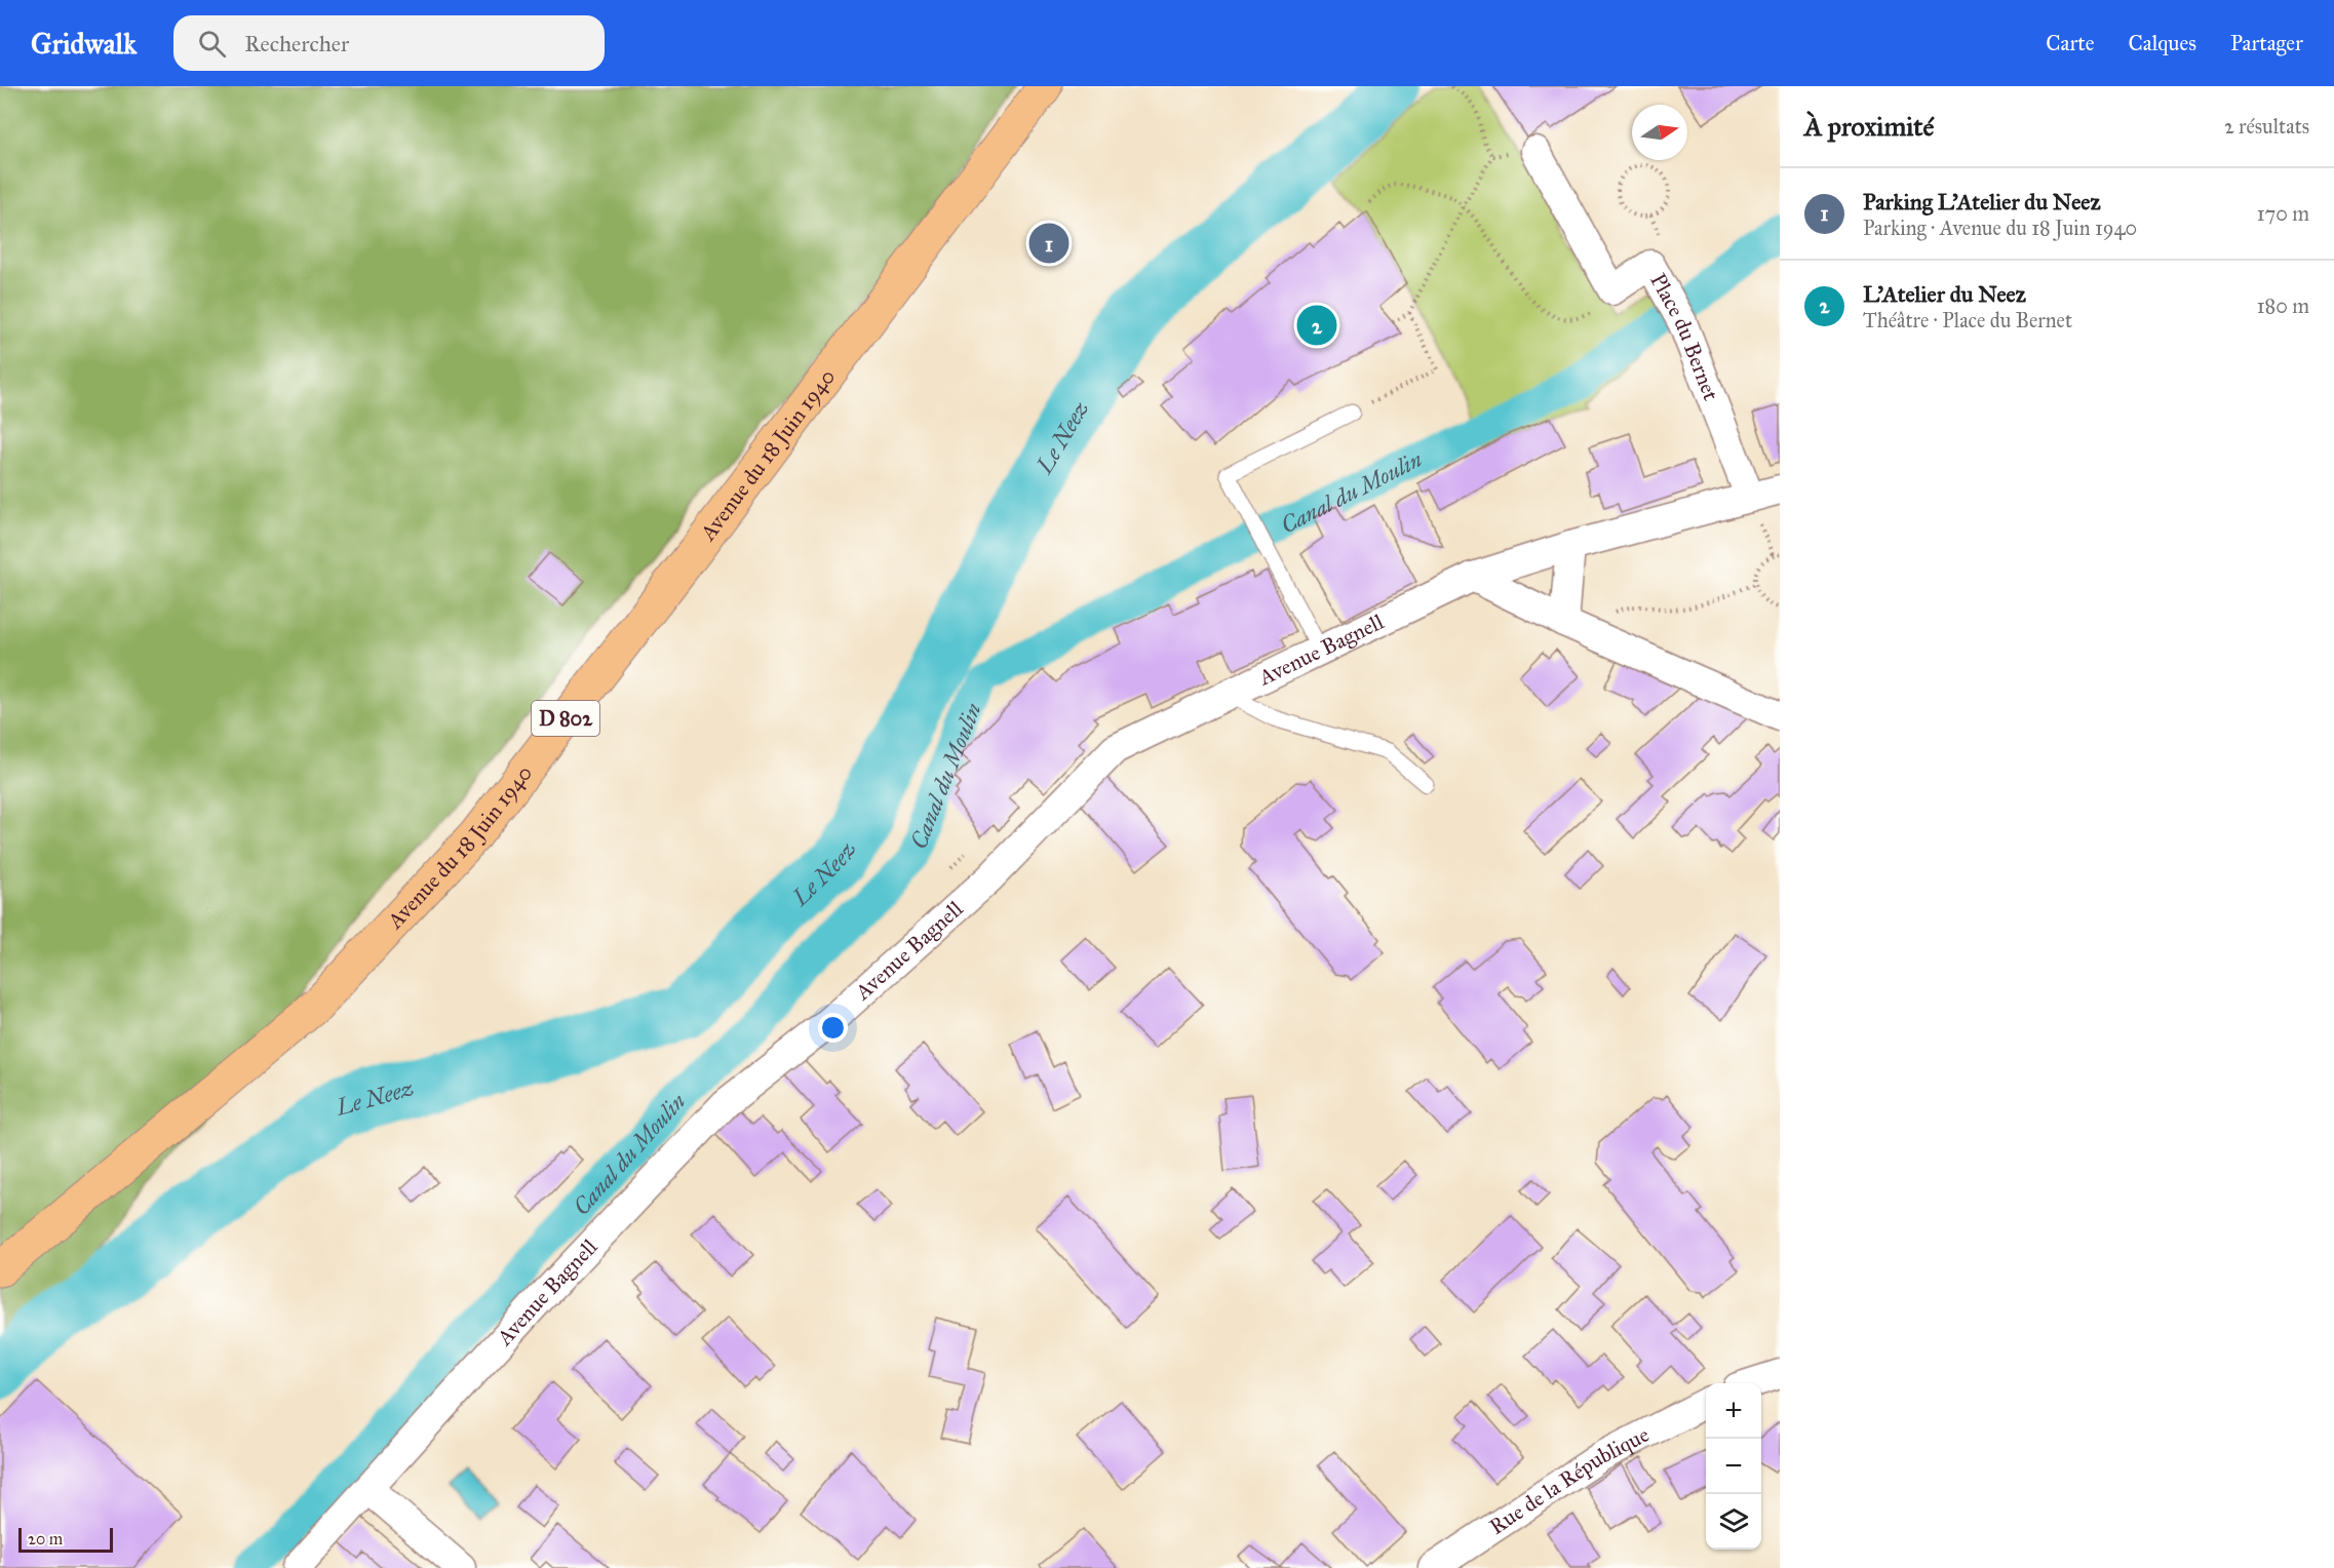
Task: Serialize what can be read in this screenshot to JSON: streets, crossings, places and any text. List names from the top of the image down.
{
  "streets": {
    "main road": ["Avenue du 18 Juin 1940", "D 802"],
    "street": ["Place du Bernet", "Avenue Bagnell", "Rue de la République"]
  },
  "water": ["Le Neez", "Canal du Moulin"],
  "scale_bar": "20 m",
  "north": "right",
  "page": {
    "header": "Gridwalk",
    "search": "Rechercher",
    "nav": ["Carte", "Calques", "Partager"],
    "heading": ["À proximité", "2 résultats"],
    "list": [
      {
        "mark": "1",
        "name": "Parking L'Atelier du Neez",
        "note": "Parking · Avenue du 18 Juin 1940",
        "value": "170 m"
      },
      {
        "mark": "2",
        "name": "L'Atelier du Neez",
        "note": "Théâtre · Place du Bernet",
        "value": "180 m"
      }
    ],
    "pins": ["1", "2"],
    "map_buttons": ["+", "−"],
    "scale": "20 m"
  }
}
